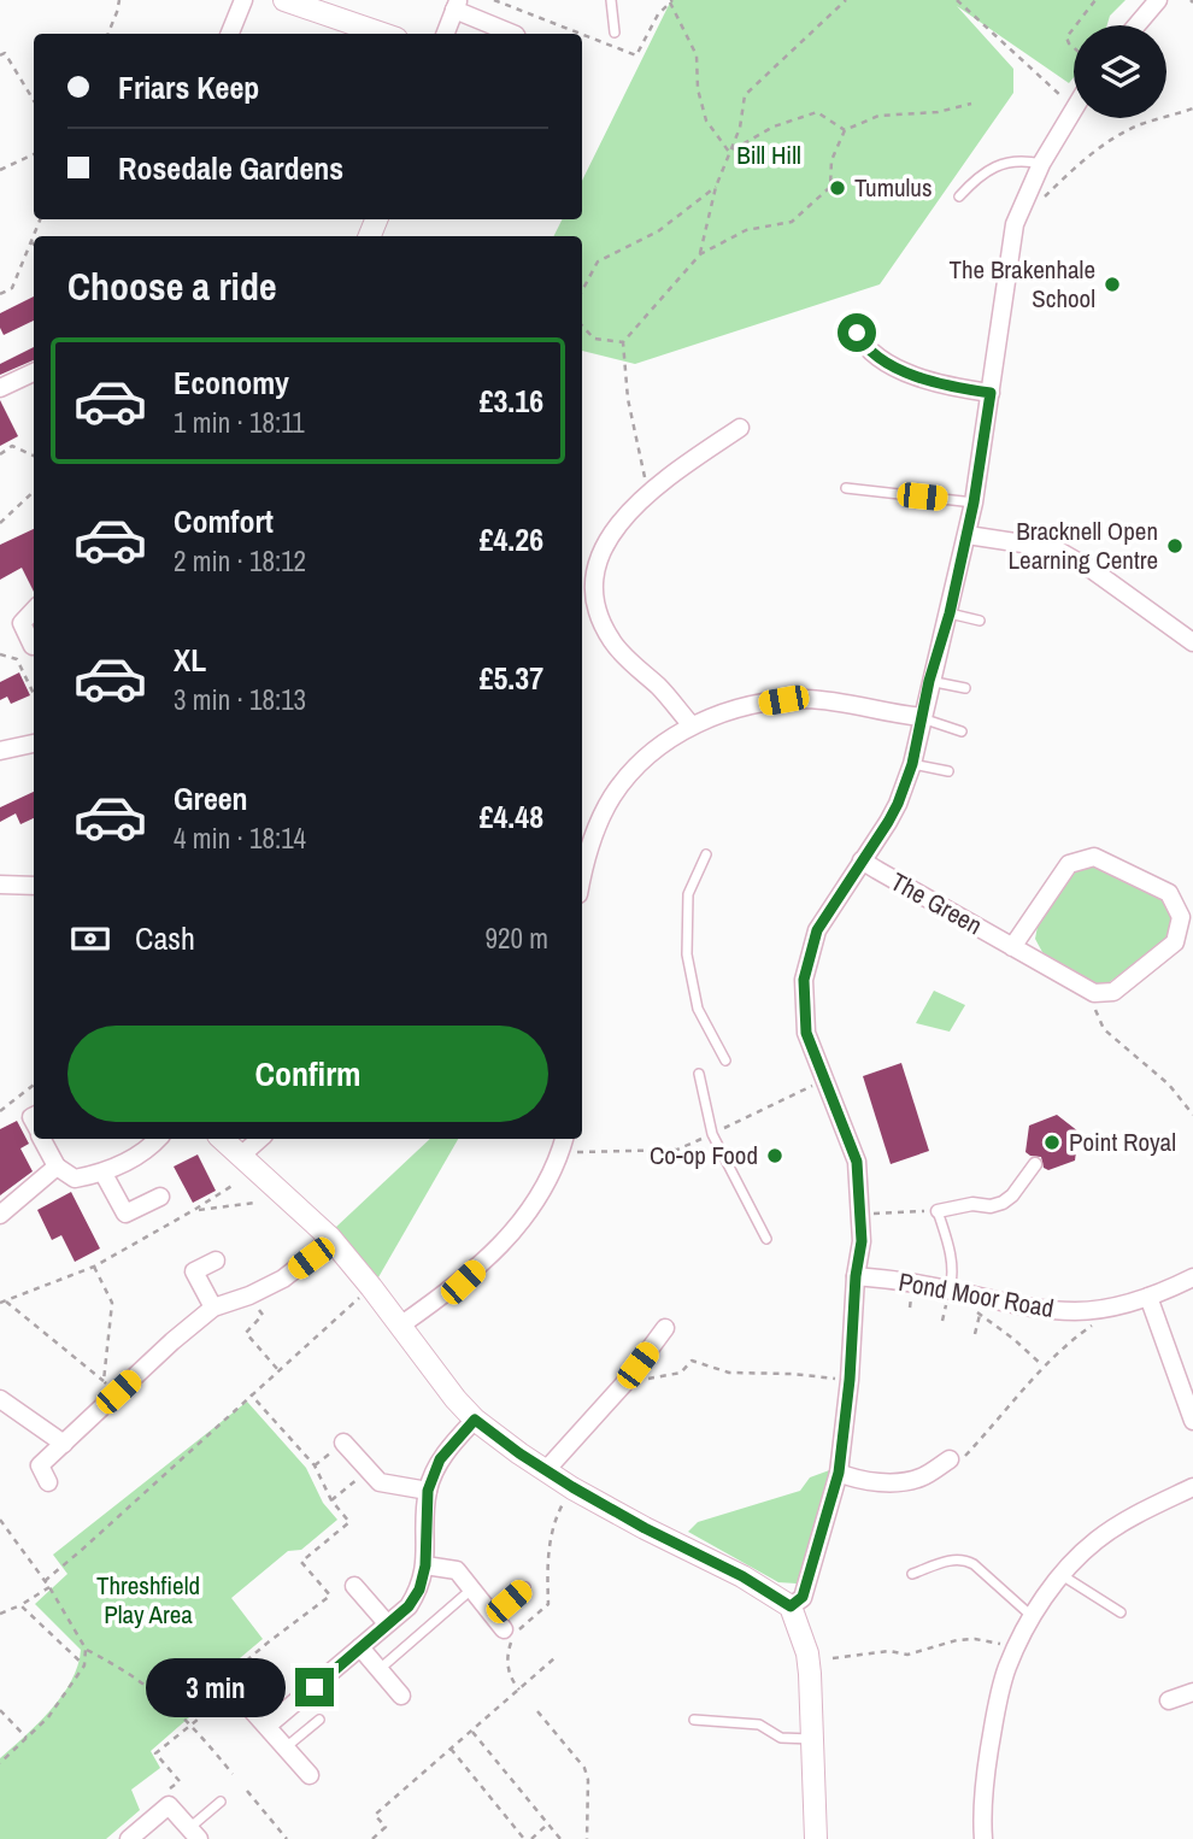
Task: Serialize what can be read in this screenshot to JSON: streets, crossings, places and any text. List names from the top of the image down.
{
  "streets": {
    "street": ["The Green", "Pond Moor Road"]
  },
  "parks": ["Bill Hill", "Threshfield Play Area"],
  "places": [
    "Tumulus",
    "The Brakenhale School",
    "Bracknell Open Learning Centre",
    "Point Royal",
    "Co-op Food"
  ],
  "page": {
    "banner": ["Friars Keep", "Rosedale Gardens"],
    "heading": "Choose a ride",
    "list": [
      {
        "name": "Economy",
        "note": "1 min · 18:11",
        "value": "£3.16"
      },
      {
        "name": "Comfort",
        "note": "2 min · 18:12",
        "value": "£4.26"
      },
      {
        "name": "XL",
        "note": "3 min · 18:13",
        "value": "£5.37"
      },
      {
        "name": "Green",
        "note": "4 min · 18:14",
        "value": "£4.48"
      }
    ],
    "pay": ["Cash", "920 m"],
    "buttons": "Confirm",
    "bubble": "3 min"
  }
}
